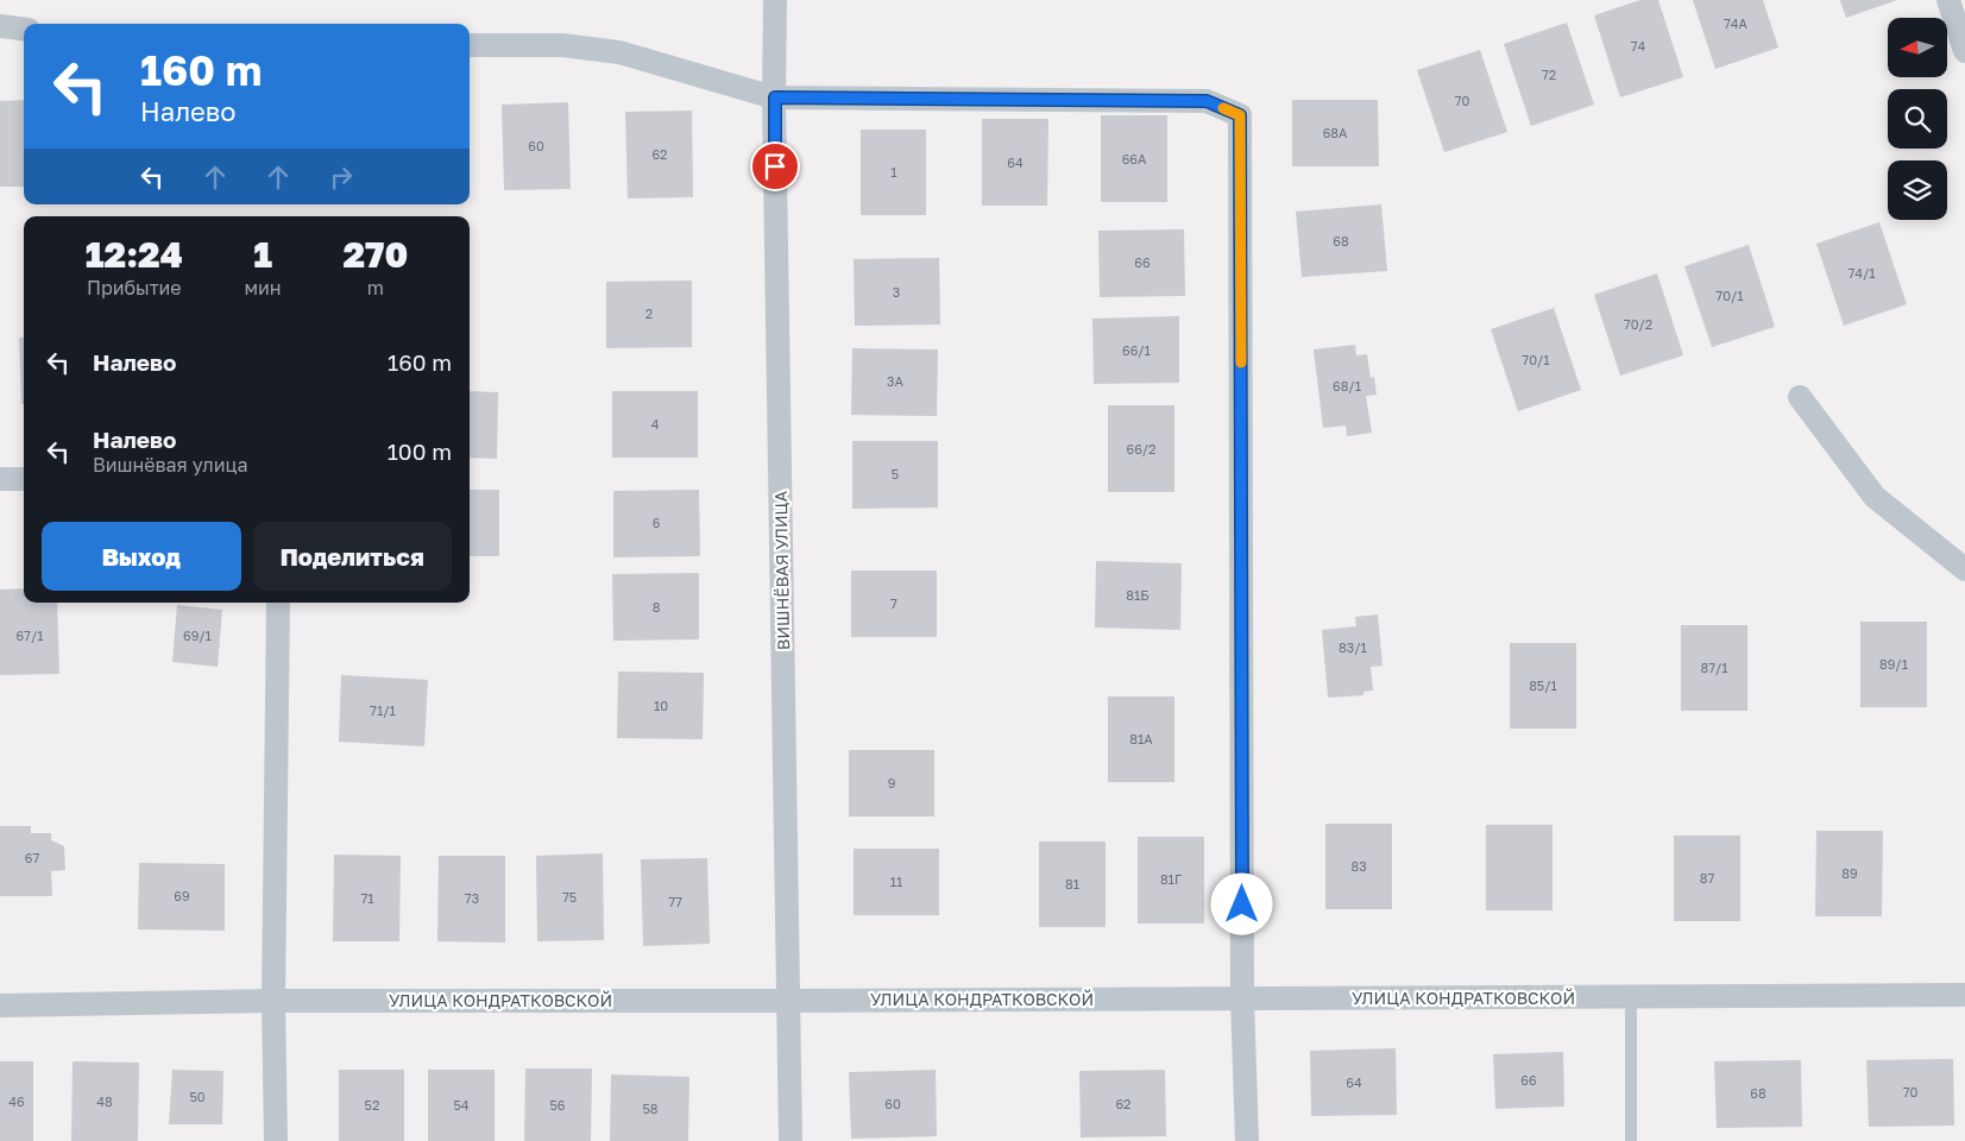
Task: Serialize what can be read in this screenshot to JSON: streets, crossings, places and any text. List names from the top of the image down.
{
  "streets": {
    "street": ["ВИШНЁВАЯ УЛИЦА", "УЛИЦА КОНДРАТКОВСКОЙ"]
  },
  "crossings": [
    ["ВИШНЁВАЯ УЛИЦА", "УЛИЦА КОНДРАТКОВСКОЙ"]
  ],
  "house_numbers": [
    "74А",
    "74",
    "72",
    "70",
    "68А",
    "60",
    "62",
    "66А",
    "64",
    "1",
    "68",
    "66",
    "74/1",
    "3",
    "70/1",
    "2",
    "70/2",
    "66/1",
    "70/1",
    "3А",
    "68/1",
    "4",
    "66/2",
    "5",
    "6",
    "81Б",
    "7",
    "8",
    "67/1",
    "69/1",
    "83/1",
    "89/1",
    "87/1",
    "85/1",
    "10",
    "71/1",
    "81А",
    "9",
    "67",
    "83",
    "89",
    "87",
    "81Г",
    "11",
    "81",
    "69",
    "75",
    "71",
    "73",
    "77",
    "66",
    "64",
    "70",
    "68",
    "50",
    "46",
    "48",
    "60",
    "62",
    "52",
    "54",
    "56",
    "58"
  ],
  "north": "left",
  "page": {
    "turn": ["160 m", "Налево"],
    "eta": [
      "12:24",
      "Прибытие",
      "1",
      "мин",
      "270",
      "m"
    ],
    "list": [
      {
        "name": "Налево",
        "value": "160 m"
      },
      {
        "name": "Налево",
        "note": "Вишнёвая улица",
        "value": "100 m"
      }
    ],
    "buttons": ["Выход", "Поделиться"]
  }
}
